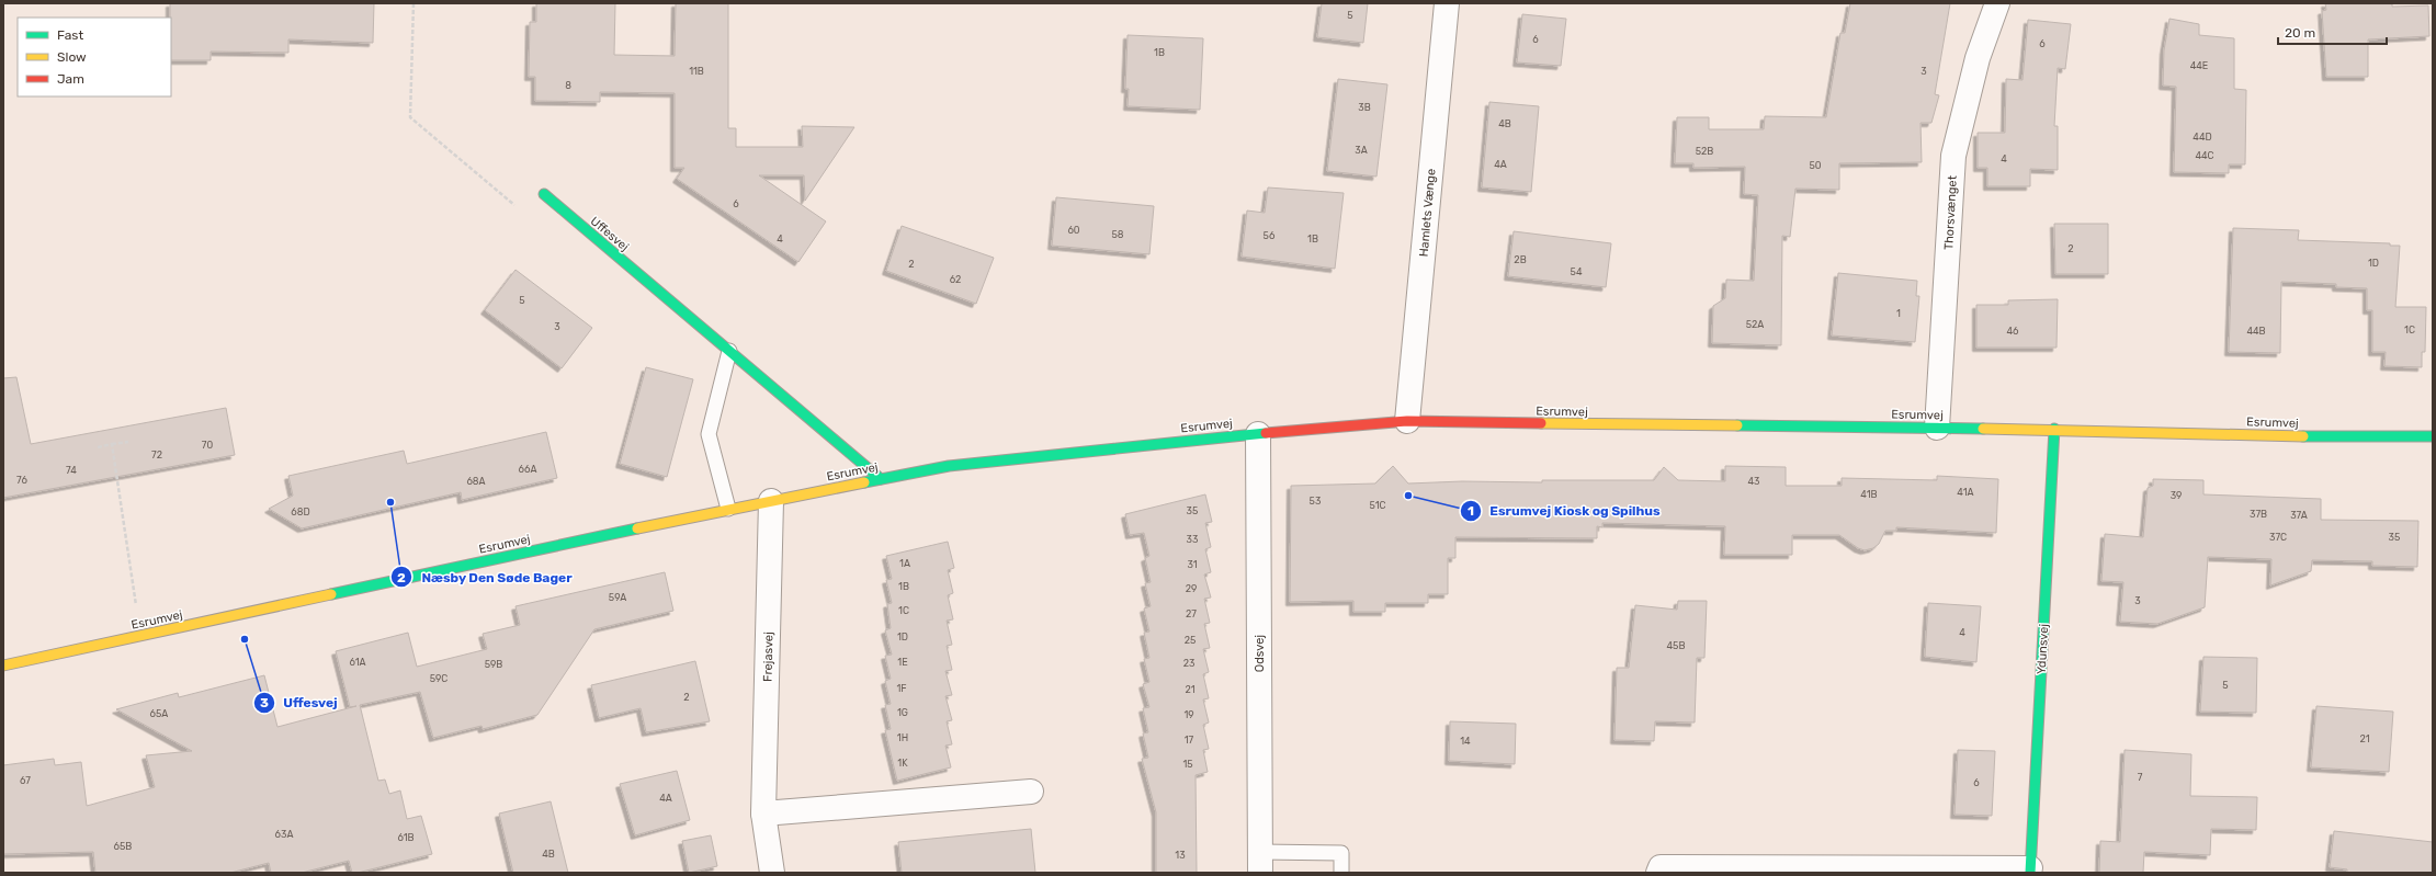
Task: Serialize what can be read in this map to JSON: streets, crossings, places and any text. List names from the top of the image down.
{
  "streets": {
    "street": [
      "Hamlets Vænge",
      "Thorsvænget",
      "Uffesvej",
      "Esrumvej",
      "Ydunsvej",
      "Odsvej",
      "Frejasvej"
    ]
  },
  "crossings": [
    ["Hamlets Vænge", "Esrumvej"],
    ["Thorsvænget", "Esrumvej"],
    ["Uffesvej", "Esrumvej"],
    ["Esrumvej", "Ydunsvej"],
    ["Esrumvej", "Odsvej"],
    ["Esrumvej", "Frejasvej"]
  ],
  "places": ["Esrumvej Kiosk og Spilhus", "Næsby Den Søde Bager", "Uffesvej"],
  "house_numbers": [
    "5",
    "6",
    "6",
    "1B",
    "44E",
    "11B",
    "3",
    "8",
    "3B",
    "4B",
    "44D",
    "3A",
    "52B",
    "44C",
    "4",
    "4A",
    "50",
    "6",
    "60",
    "58",
    "56",
    "4",
    "1B",
    "2",
    "2B",
    "1D",
    "2",
    "54",
    "62",
    "5",
    "1",
    "52A",
    "3",
    "1C",
    "46",
    "44B",
    "70",
    "72",
    "66A",
    "74",
    "76",
    "68A",
    "43",
    "41A",
    "41B",
    "39",
    "53",
    "51C",
    "35",
    "68D",
    "37B",
    "37A",
    "37C",
    "35",
    "33",
    "1A",
    "31",
    "1B",
    "29",
    "59A",
    "3",
    "1C",
    "27",
    "4",
    "1D",
    "25",
    "45B",
    "61A",
    "1E",
    "23",
    "59B",
    "59C",
    "5",
    "1F",
    "21",
    "2",
    "1G",
    "65A",
    "19",
    "1H",
    "21",
    "17",
    "14",
    "1K",
    "15",
    "7",
    "67",
    "6",
    "4A",
    "63A",
    "61B",
    "65B",
    "4B",
    "13"
  ],
  "legend": ["Fast", "Slow", "Jam"],
  "scale_bar": "20 m"
}
